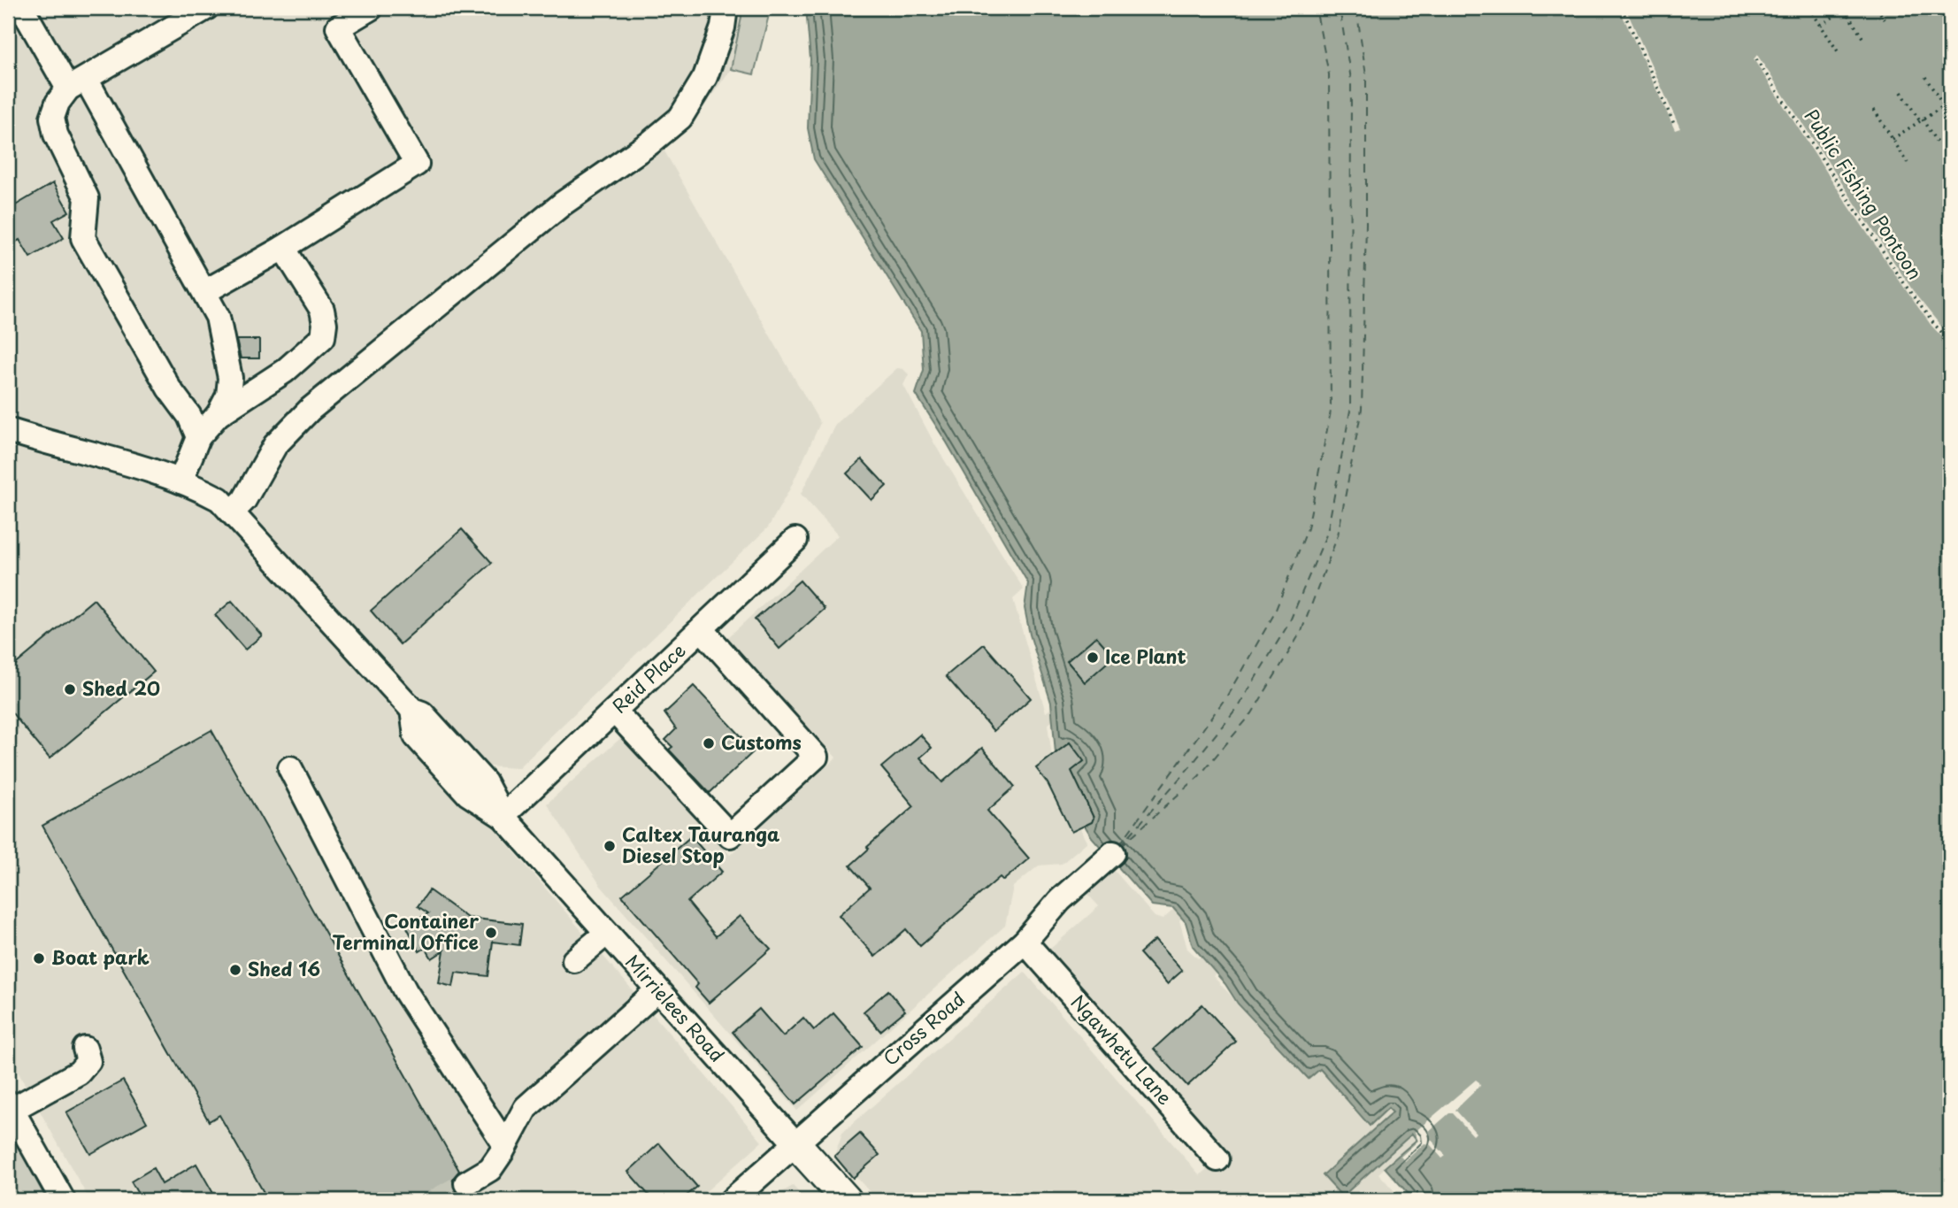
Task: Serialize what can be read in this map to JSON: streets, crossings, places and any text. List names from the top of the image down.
{
  "streets": {
    "main road": ["Mirrielees Road"],
    "street": ["Reid Place", "Cross Road", "Ngawhetu Lane"],
    "path": ["Public Fishing Pontoon"]
  },
  "crossings": [
    ["Reid Place", "Mirrielees Road"],
    ["Mirrielees Road", "Cross Road"],
    ["Cross Road", "Ngawhetu Lane"]
  ],
  "places": [
    "Ice Plant",
    "Shed 20",
    "Customs",
    "Caltex Tauranga Diesel Stop",
    "Container Terminal Office",
    "Boat park",
    "Shed 16"
  ]
}
